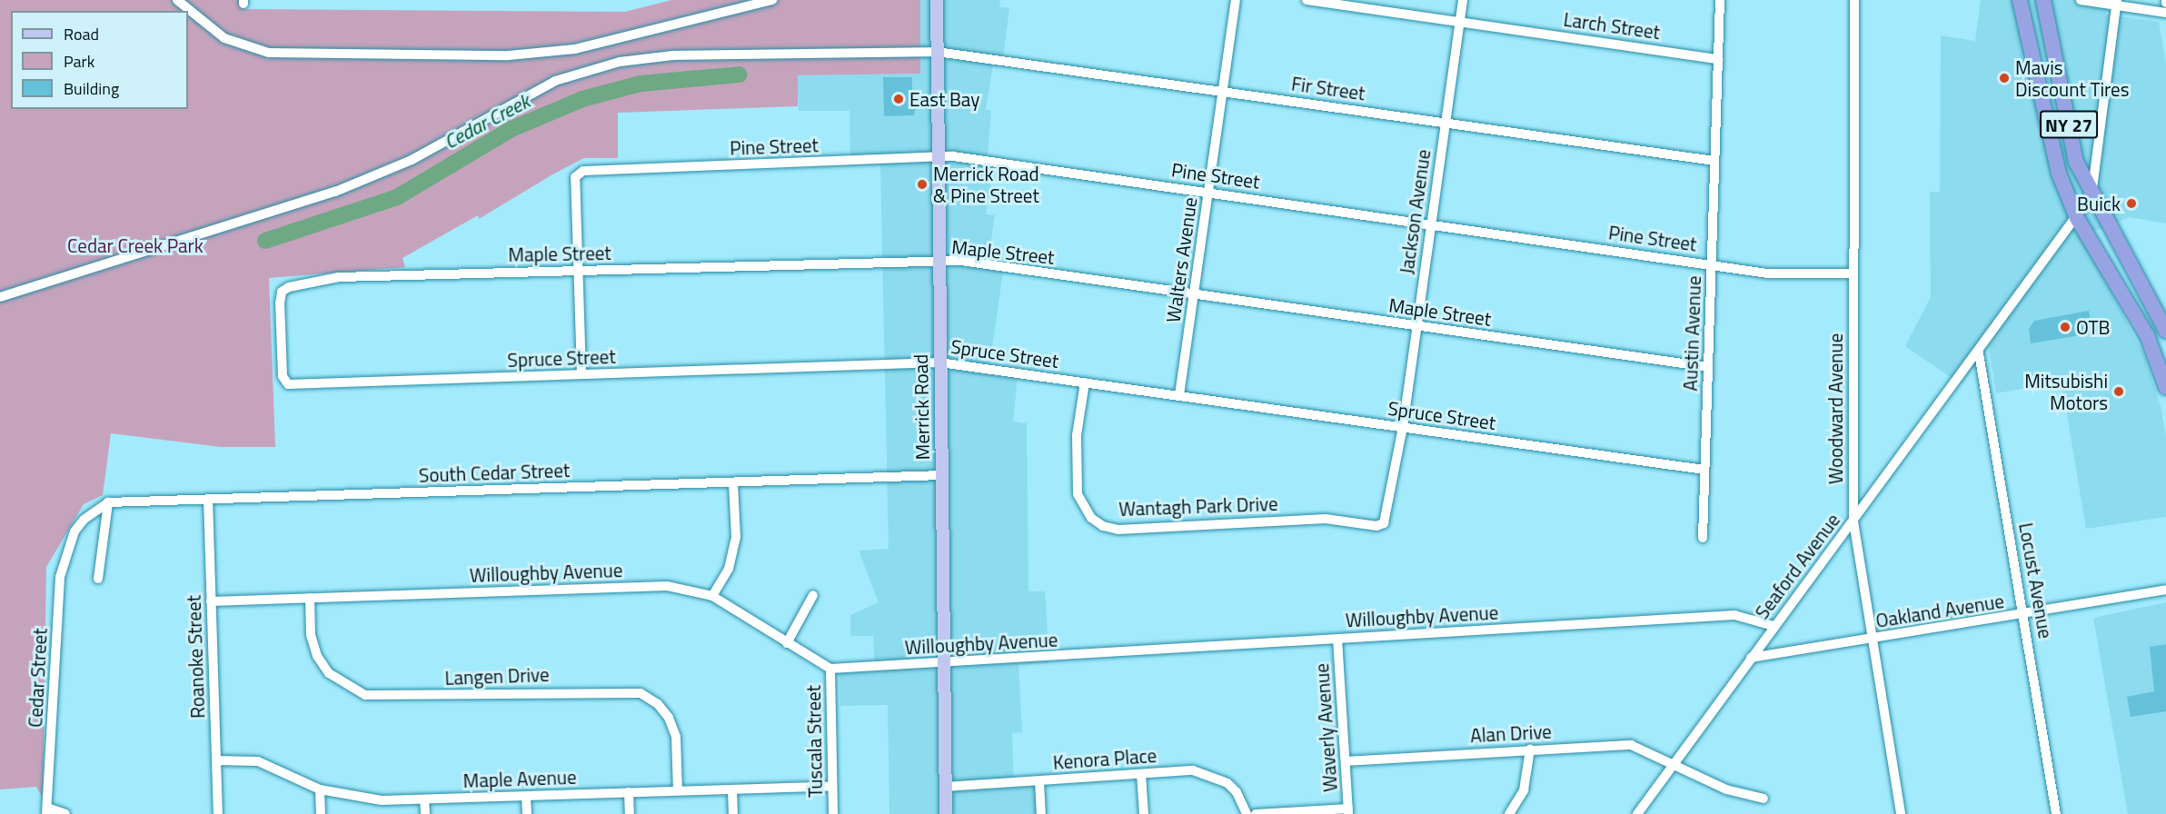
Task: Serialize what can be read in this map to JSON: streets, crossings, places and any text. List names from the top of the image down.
{
  "streets": {
    "highway": ["NY 27"],
    "main road": ["Merrick Road"],
    "street": [
      "Larch Street",
      "Fir Street",
      "Pine Street",
      "Jackson Avenue",
      "Maple Street",
      "Walters Avenue",
      "Austin Avenue",
      "Spruce Street",
      "Woodward Avenue",
      "South Cedar Street",
      "Wantagh Park Drive",
      "Seaford Avenue",
      "Willoughby Avenue",
      "Locust Avenue",
      "Oakland Avenue",
      "Roanoke Street",
      "Langen Drive",
      "Cedar Street",
      "Waverly Avenue",
      "Alan Drive",
      "Tuscala Street",
      "Kenora Place",
      "Maple Avenue"
    ]
  },
  "crossings": [
    ["Larch Street", "Jackson Avenue"],
    ["Larch Street", "Austin Avenue"],
    ["Fir Street", "Jackson Avenue"],
    ["Fir Street", "Walters Avenue"],
    ["Fir Street", "Austin Avenue"],
    ["Fir Street", "Merrick Road"],
    ["NY 27", "Seaford Avenue"],
    ["Pine Street", "Jackson Avenue"],
    ["Pine Street", "Maple Street"],
    ["Pine Street", "Walters Avenue"],
    ["Pine Street", "Austin Avenue"],
    ["Pine Street", "Merrick Road"],
    ["Pine Street", "Woodward Avenue"],
    ["Jackson Avenue", "Maple Street"],
    ["Jackson Avenue", "Spruce Street"],
    ["Jackson Avenue", "Wantagh Park Drive"],
    ["Maple Street", "Walters Avenue"],
    ["Maple Street", "Austin Avenue"],
    ["Maple Street", "Spruce Street"],
    ["Maple Street", "Merrick Road"],
    ["Walters Avenue", "Spruce Street"],
    ["Austin Avenue", "Spruce Street"],
    ["Spruce Street", "Merrick Road"],
    ["Spruce Street", "Wantagh Park Drive"],
    ["Merrick Road", "South Cedar Street"],
    ["Merrick Road", "Willoughby Avenue"],
    ["Merrick Road", "Kenora Place"],
    ["Woodward Avenue", "Seaford Avenue"],
    ["Woodward Avenue", "Oakland Avenue"],
    ["South Cedar Street", "Roanoke Street"],
    ["South Cedar Street", "Cedar Street"],
    ["Seaford Avenue", "Willoughby Avenue"],
    ["Seaford Avenue", "Locust Avenue"],
    ["Seaford Avenue", "Oakland Avenue"],
    ["Seaford Avenue", "Alan Drive"],
    ["Willoughby Avenue", "Roanoke Street"],
    ["Willoughby Avenue", "Langen Drive"],
    ["Willoughby Avenue", "Waverly Avenue"],
    ["Willoughby Avenue", "Tuscala Street"],
    ["Locust Avenue", "Oakland Avenue"],
    ["Roanoke Street", "Maple Avenue"],
    ["Langen Drive", "Maple Avenue"],
    ["Waverly Avenue", "Alan Drive"],
    ["Tuscala Street", "Maple Avenue"]
  ],
  "water": ["Cedar Creek"],
  "parks": ["Cedar Creek Park"],
  "places": [
    "Mavis Discount Tires",
    "East Bay",
    "Merrick Road & Pine Street",
    "Buick",
    "OTB",
    "Mitsubishi Motors"
  ],
  "legend": ["Road", "Park", "Building"]
}
